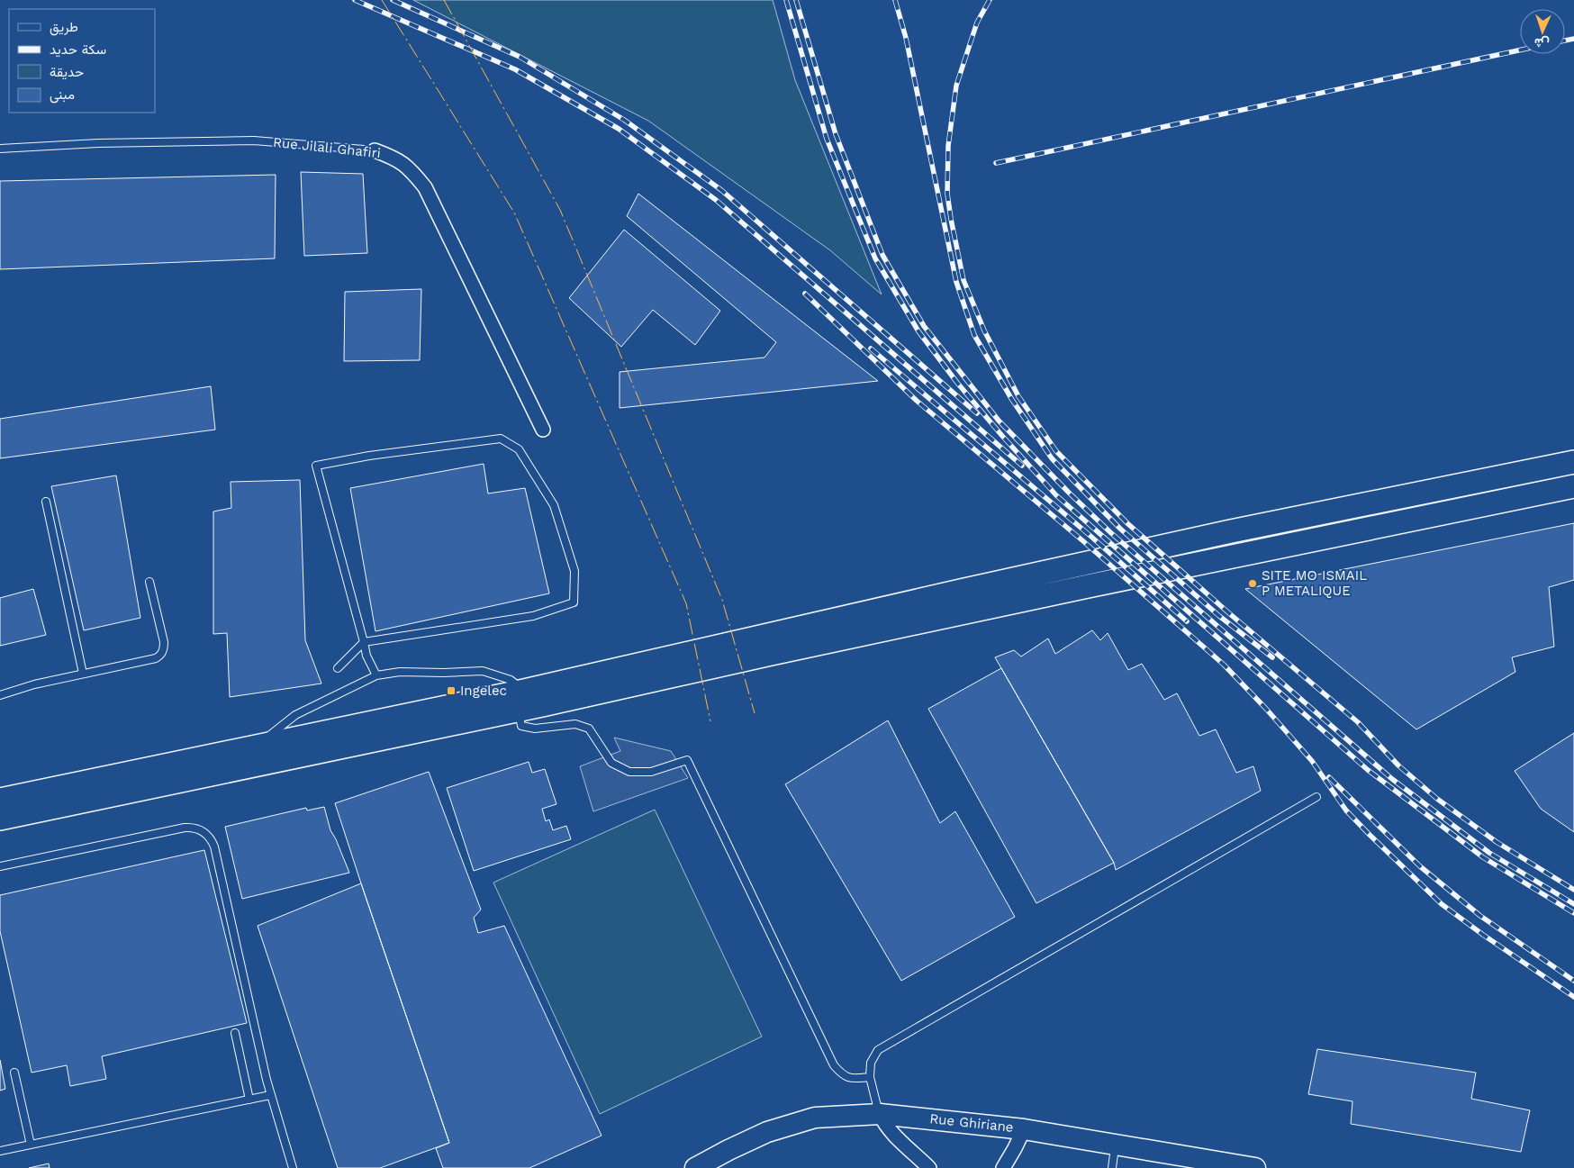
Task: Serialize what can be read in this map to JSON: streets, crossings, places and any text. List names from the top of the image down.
{
  "streets": {
    "street": ["Rue Jilali Ghafiri", "Rue Ghiriane"]
  },
  "places": {
    "other": ["SITE MO ISMAIL P METALIQUE"],
    "transit": ["Ingelec"]
  },
  "legend": [
    "طريق",
    "سكة حديد",
    "حديقة",
    "مبنى"
  ],
  "north": "bottom"
}
